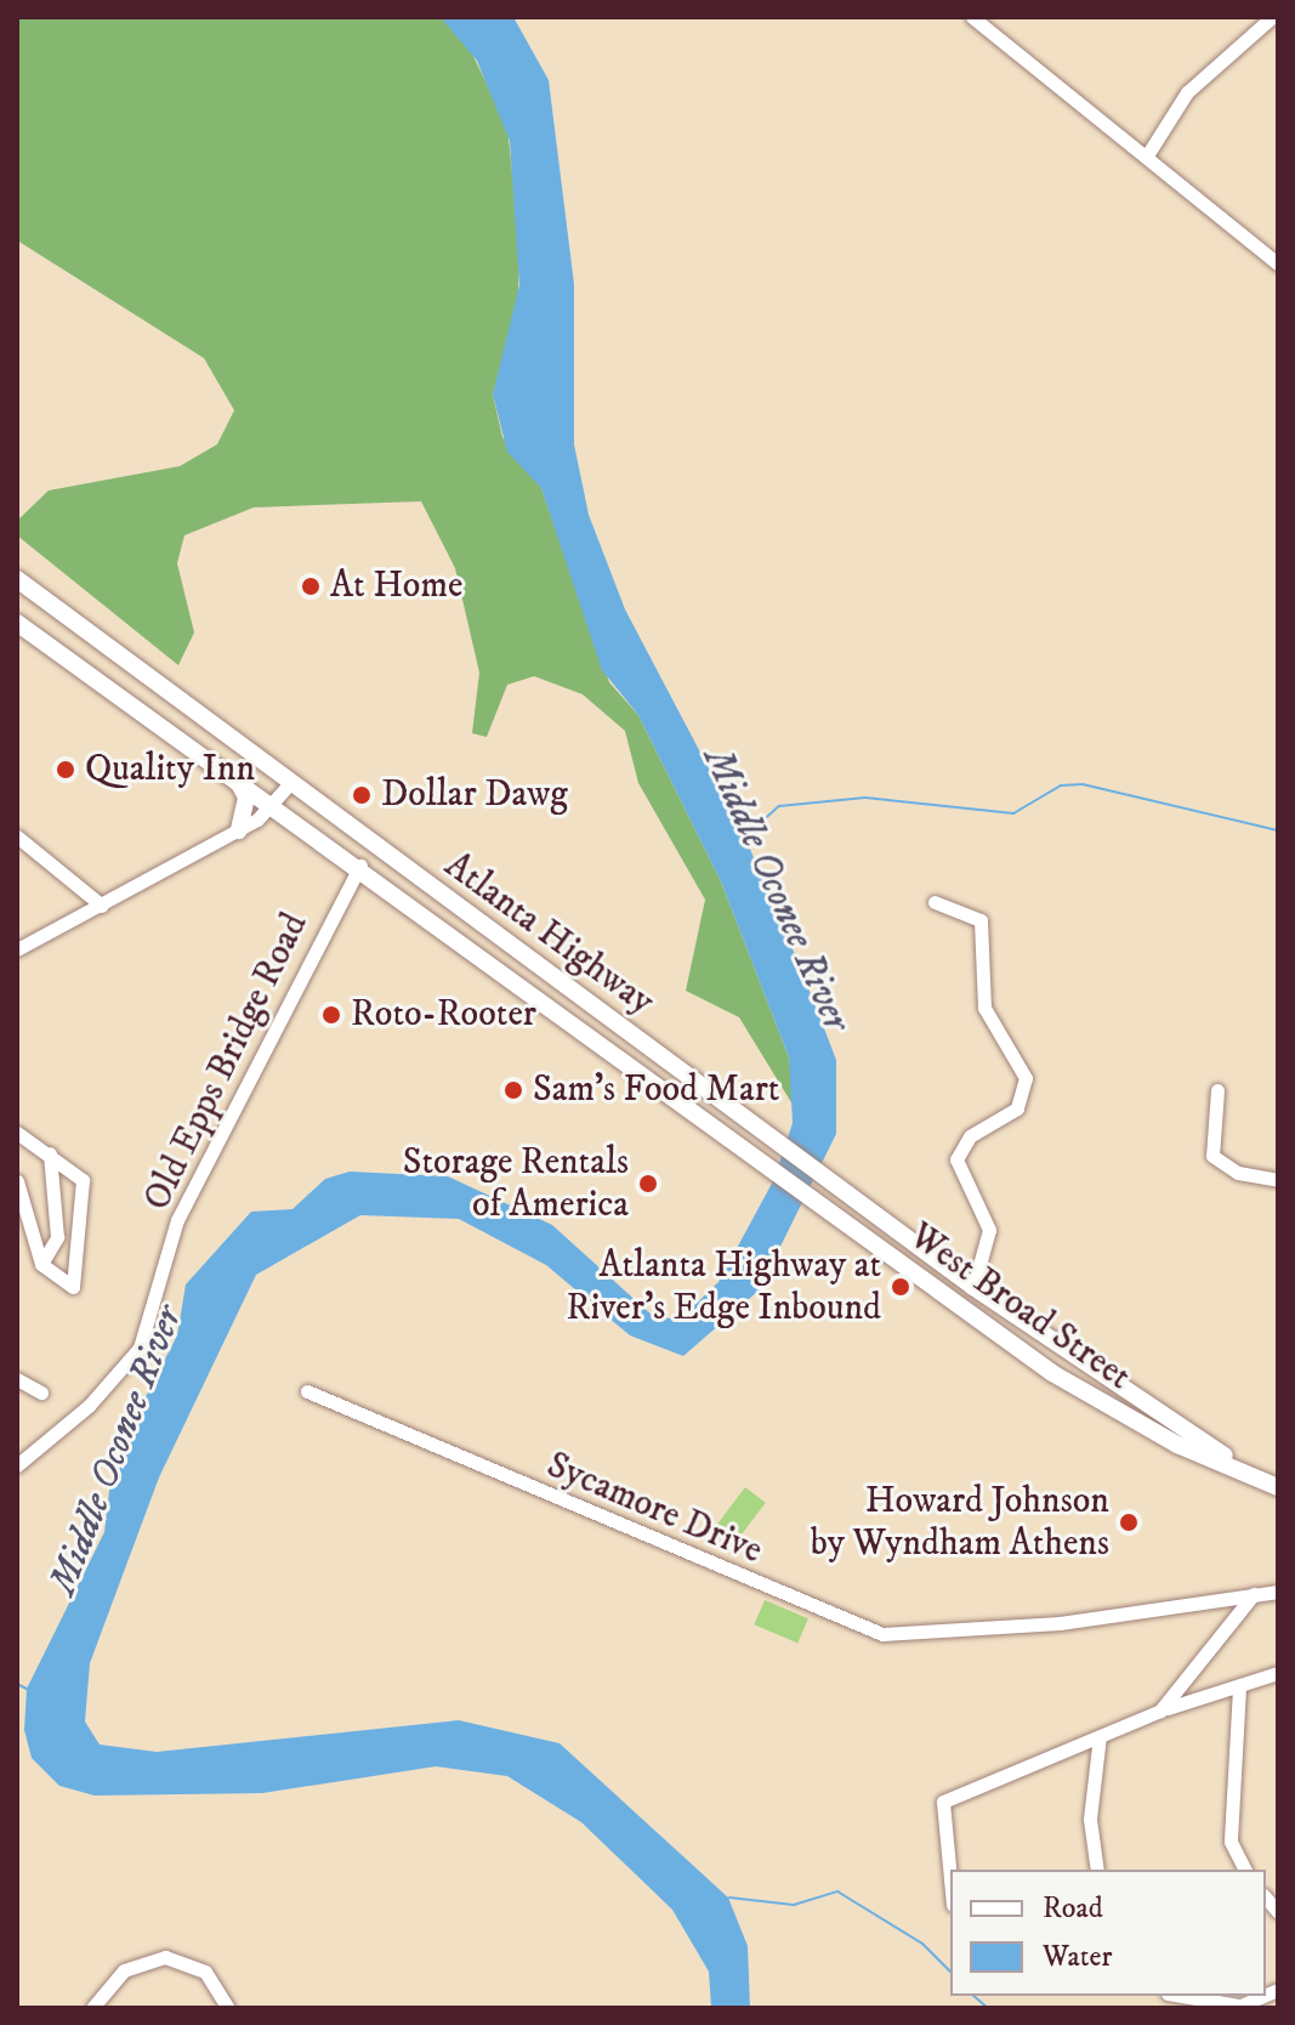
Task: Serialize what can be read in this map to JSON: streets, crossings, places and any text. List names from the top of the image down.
{
  "streets": {
    "main road": ["Atlanta Highway", "West Broad Street"],
    "street": ["Old Epps Bridge Road", "Sycamore Drive"]
  },
  "crossings": [
    ["Atlanta Highway", "Old Epps Bridge Road"],
    ["Atlanta Highway", "West Broad Street"]
  ],
  "water": ["Middle Oconee River"],
  "places": [
    "At Home",
    "Quality Inn",
    "Dollar Dawg",
    "Roto-Rooter",
    "Sam's Food Mart",
    "Storage Rentals of America",
    "Atlanta Highway at River's Edge Inbound",
    "Howard Johnson by Wyndham Athens"
  ],
  "legend": ["Road", "Water"]
}
